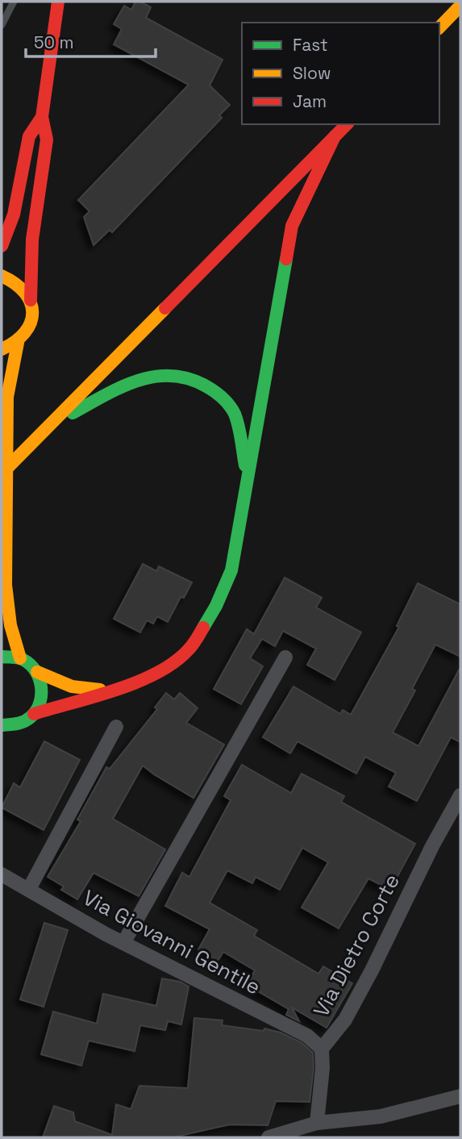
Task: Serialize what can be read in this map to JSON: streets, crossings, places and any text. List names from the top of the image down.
{
  "streets": {
    "street": ["Via Giovanni Gentile", "Via Dietro Corte"]
  },
  "crossings": [
    ["Via Giovanni Gentile", "Via Dietro Corte"]
  ],
  "legend": ["Fast", "Slow", "Jam"],
  "scale_bar": "50 m"
}
